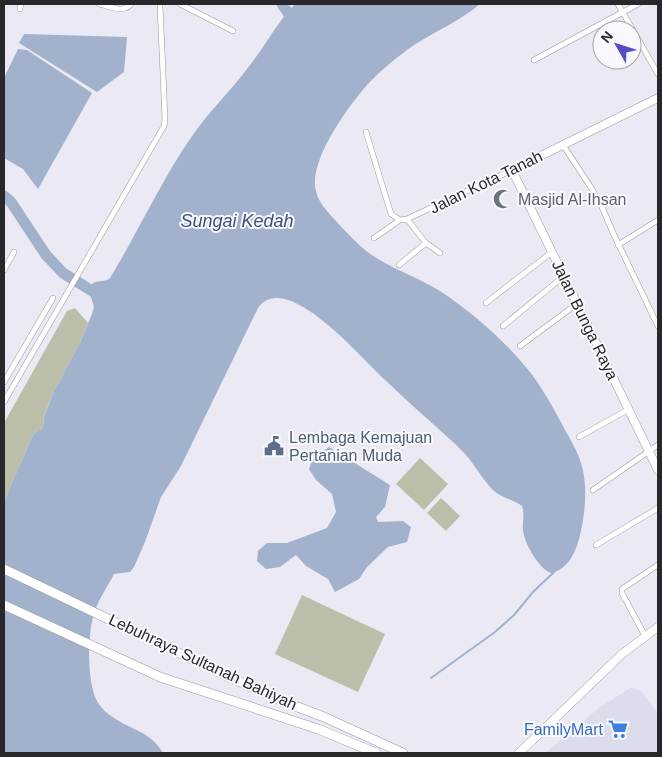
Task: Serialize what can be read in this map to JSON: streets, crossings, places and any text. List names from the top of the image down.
{
  "streets": {
    "main road": ["Lebuhraya Sultanah Bahiyah"],
    "street": ["Jalan Kota Tanah", "Jalan Bunga Raya"]
  },
  "crossings": [
    ["Jalan Kota Tanah", "Jalan Bunga Raya"]
  ],
  "water": ["Sungai Kedah"],
  "places": {
    "mosque": ["Masjid Al-Ihsan"],
    "public building": ["Lembaga Kemajuan Pertanian Muda"],
    "supermarket": ["FamilyMart"]
  },
  "north": "top left"
}
